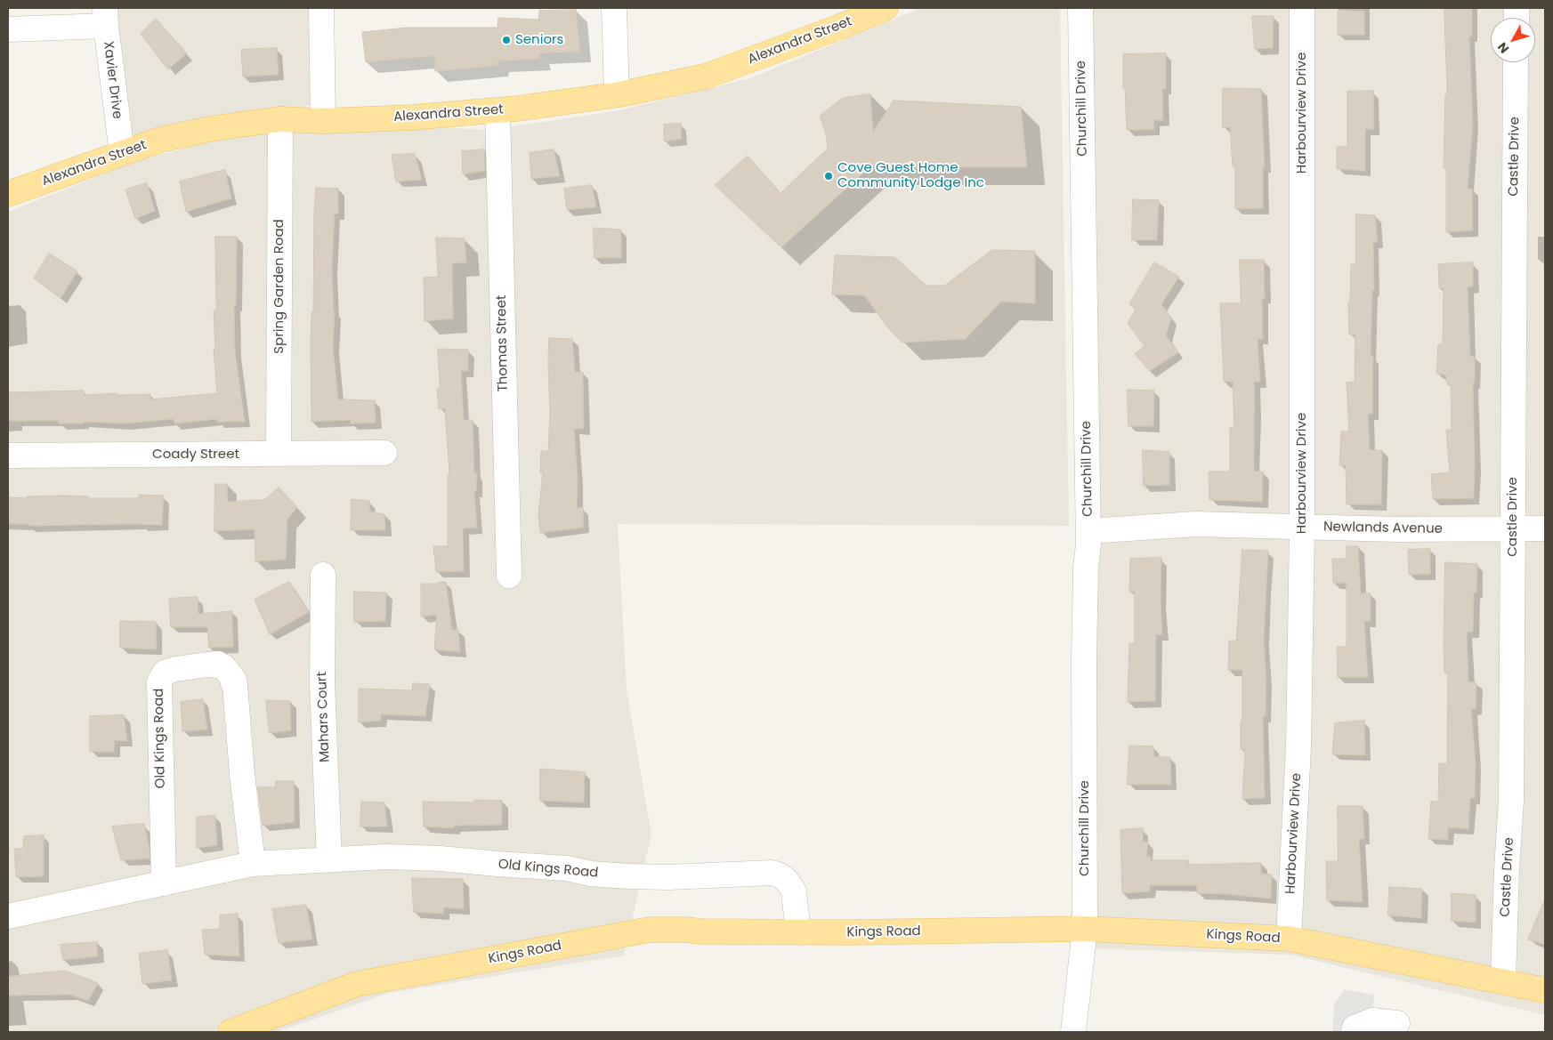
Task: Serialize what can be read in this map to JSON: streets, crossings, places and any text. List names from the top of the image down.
{
  "streets": {
    "main road": ["Alexandra Street", "Kings Road"],
    "street": [
      "Xavier Drive",
      "Churchill Drive",
      "Harbourview Drive",
      "Castle Drive",
      "Spring Garden Road",
      "Thomas Street",
      "Coady Street",
      "Newlands Avenue",
      "Mahars Court",
      "Old Kings Road"
    ]
  },
  "crossings": [
    ["Alexandra Street", "Xavier Drive"],
    ["Alexandra Street", "Spring Garden Road"],
    ["Alexandra Street", "Thomas Street"],
    ["Churchill Drive", "Newlands Avenue"],
    ["Churchill Drive", "Kings Road"],
    ["Harbourview Drive", "Newlands Avenue"],
    ["Harbourview Drive", "Kings Road"],
    ["Castle Drive", "Newlands Avenue"],
    ["Castle Drive", "Kings Road"],
    ["Spring Garden Road", "Coady Street"],
    ["Mahars Court", "Old Kings Road"],
    ["Old Kings Road", "Kings Road"]
  ],
  "places": ["Seniors", "Cove Guest Home Community Lodge Inc"],
  "north": "bottom left"
}
